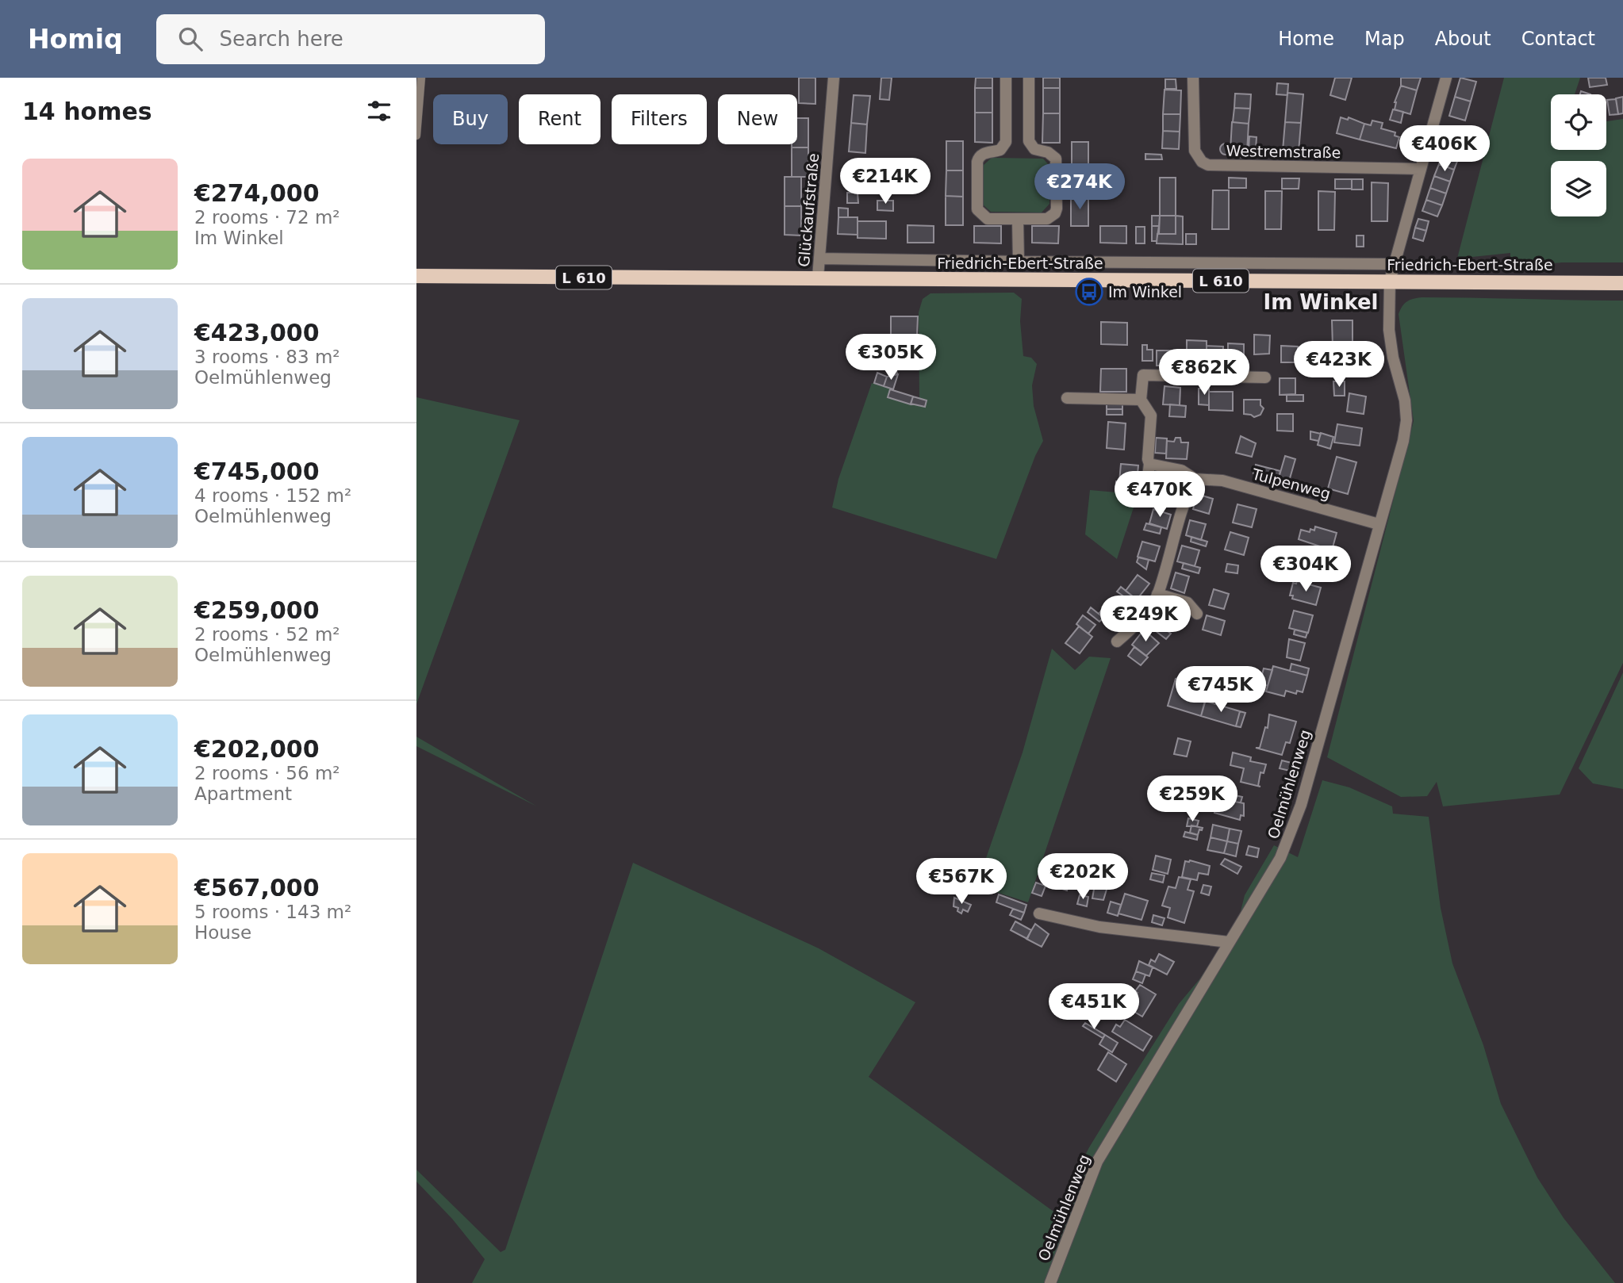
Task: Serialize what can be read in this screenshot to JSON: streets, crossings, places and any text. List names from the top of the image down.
{
  "streets": {
    "main road": ["Friedrich-Ebert-Straße", "L 610"],
    "street": [
      "Westremstraße",
      "Glückaufstraße",
      "Tulpenweg",
      "Oelmühlenweg"
    ]
  },
  "crossings": [
    ["Glückaufstraße", "Friedrich-Ebert-Straße"],
    ["Friedrich-Ebert-Straße", "Oelmühlenweg"],
    ["Tulpenweg", "Oelmühlenweg"]
  ],
  "districts": ["Im Winkel"],
  "places": {
    "bus stop": ["Im Winkel"]
  },
  "page": {
    "header": "Homiq",
    "search": "Search here",
    "nav": [
      "Home",
      "Map",
      "About",
      "Contact"
    ],
    "heading": "14 homes",
    "chip": [
      "Buy",
      "Rent",
      "Filters",
      "New"
    ],
    "price": [
      "€406K",
      "€214K",
      "€274K",
      "€305K",
      "€423K",
      "€862K",
      "€470K",
      "€304K",
      "€249K",
      "€745K",
      "€259K",
      "€202K",
      "€567K",
      "€451K"
    ],
    "list": [
      {
        "name": "€274,000",
        "note": "2 rooms · 72 m² · Im Winkel"
      },
      {
        "name": "€423,000",
        "note": "3 rooms · 83 m² · Oelmühlenweg"
      },
      {
        "name": "€745,000",
        "note": "4 rooms · 152 m² · Oelmühlenweg"
      },
      {
        "name": "€259,000",
        "note": "2 rooms · 52 m² · Oelmühlenweg"
      },
      {
        "name": "€202,000",
        "note": "2 rooms · 56 m² · Apartment"
      },
      {
        "name": "€567,000",
        "note": "5 rooms · 143 m² · House"
      }
    ]
  }
}
